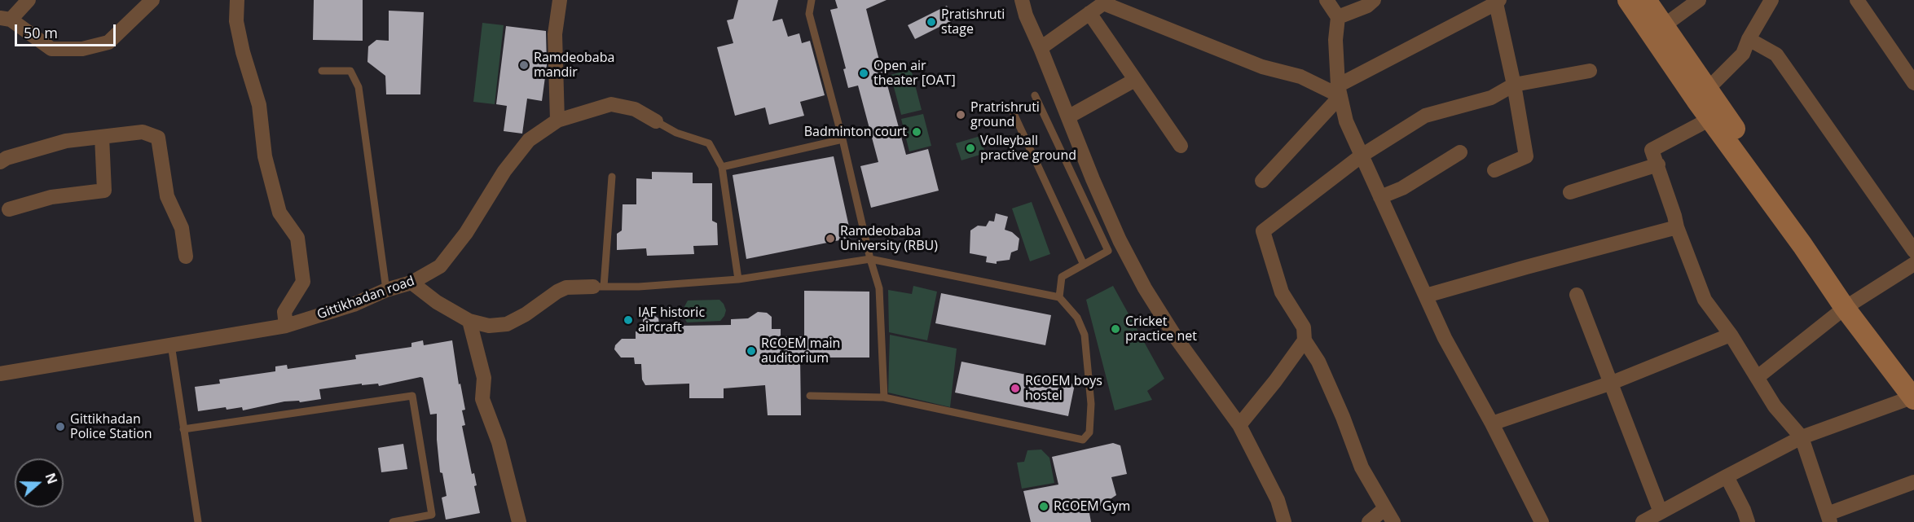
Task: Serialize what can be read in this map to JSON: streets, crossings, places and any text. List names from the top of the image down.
{
  "streets": {
    "street": ["Gittikhadan road"]
  },
  "places": [
    "Pratishruti stage",
    "Ramdeobaba mandir",
    "Open air theater [OAT]",
    "Pratrishruti ground",
    "Badminton court",
    "Volleyball practive ground",
    "Ramdeobaba University (RBU)",
    "IAF historic aircraft",
    "Cricket practice net",
    "RCOEM main auditorium",
    "RCOEM boys hostel",
    "Gittikhadan Police Station",
    "RCOEM Gym"
  ],
  "scale_bar": "50 m",
  "north": "right"
}
